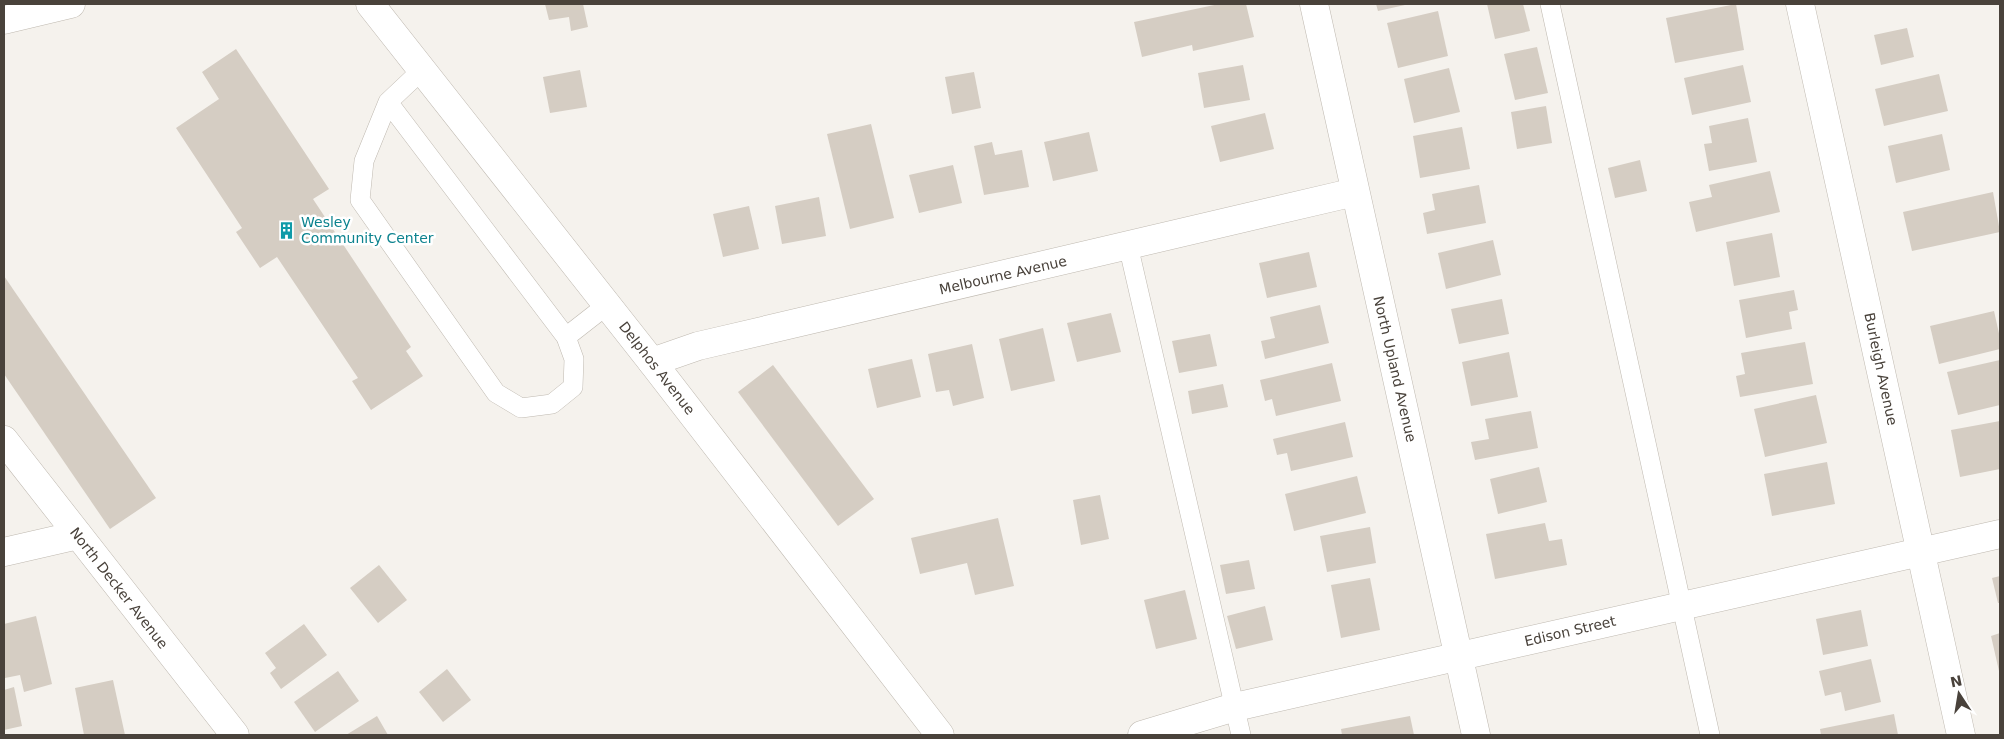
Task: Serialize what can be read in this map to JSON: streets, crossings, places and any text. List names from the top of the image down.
{
  "streets": {
    "street": [
      "Melbourne Avenue",
      "Delphos Avenue",
      "North Upland Avenue",
      "Burleigh Avenue",
      "North Decker Avenue",
      "Edison Street"
    ]
  },
  "crossings": [
    ["Melbourne Avenue", "Delphos Avenue"],
    ["Melbourne Avenue", "North Upland Avenue"],
    ["North Upland Avenue", "Edison Street"],
    ["Burleigh Avenue", "Edison Street"]
  ],
  "places": {
    "building": ["Wesley Community Center"]
  },
  "north": "top"
}
